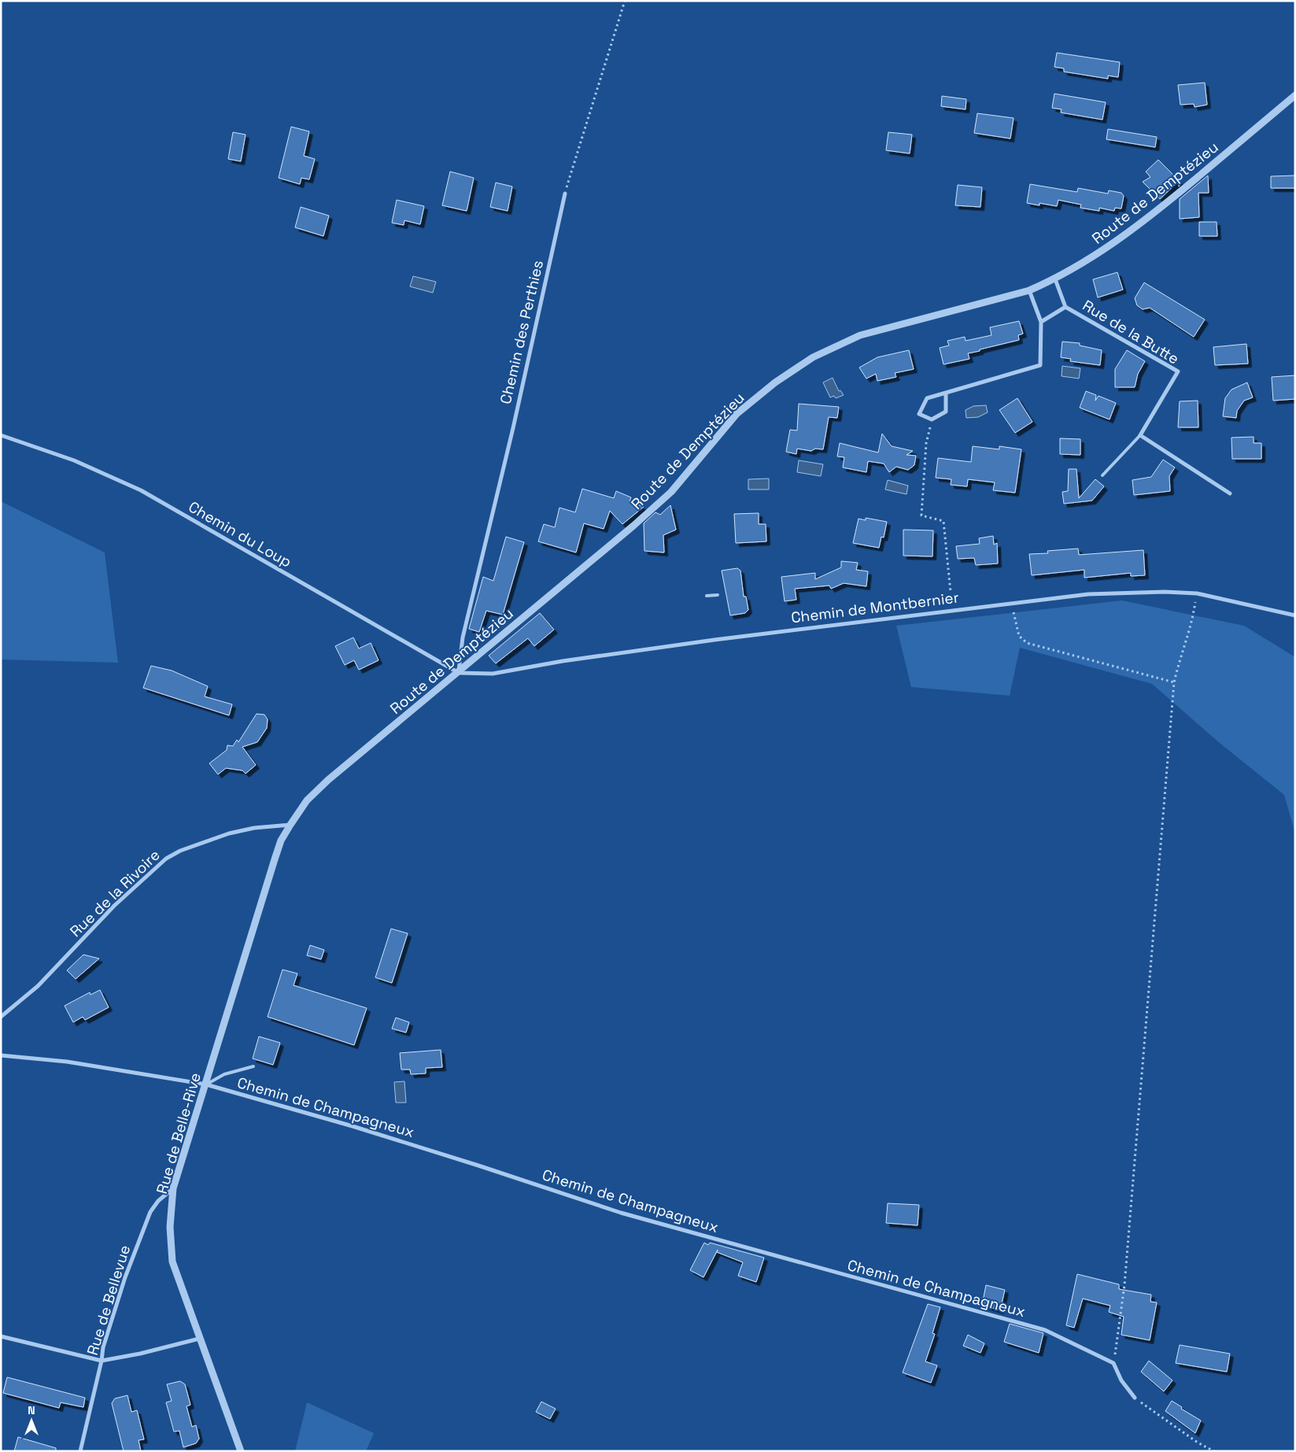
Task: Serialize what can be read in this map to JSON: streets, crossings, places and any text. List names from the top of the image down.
{
  "streets": {
    "street": [
      "Route de Demptézieu",
      "Chemin des Perthies",
      "Rue de la Butte",
      "Chemin du Loup",
      "Chemin de Montbernier",
      "Rue de la Rivoire",
      "Chemin de Champagneux",
      "Rue de Belle-Rive",
      "Rue de Bellevue"
    ]
  },
  "crossings": [
    ["Route de Demptézieu", "Chemin des Perthies"],
    ["Route de Demptézieu", "Rue de la Butte"],
    ["Route de Demptézieu", "Chemin du Loup"],
    ["Route de Demptézieu", "Chemin de Montbernier"],
    ["Route de Demptézieu", "Rue de la Rivoire"],
    ["Route de Demptézieu", "Rue de Belle-Rive"],
    ["Chemin des Perthies", "Chemin du Loup"],
    ["Chemin des Perthies", "Chemin de Montbernier"],
    ["Chemin du Loup", "Chemin de Montbernier"],
    ["Rue de la Rivoire", "Rue de Belle-Rive"],
    ["Chemin de Champagneux", "Rue de Belle-Rive"],
    ["Rue de Belle-Rive", "Rue de Bellevue"]
  ],
  "north": "top"
}
